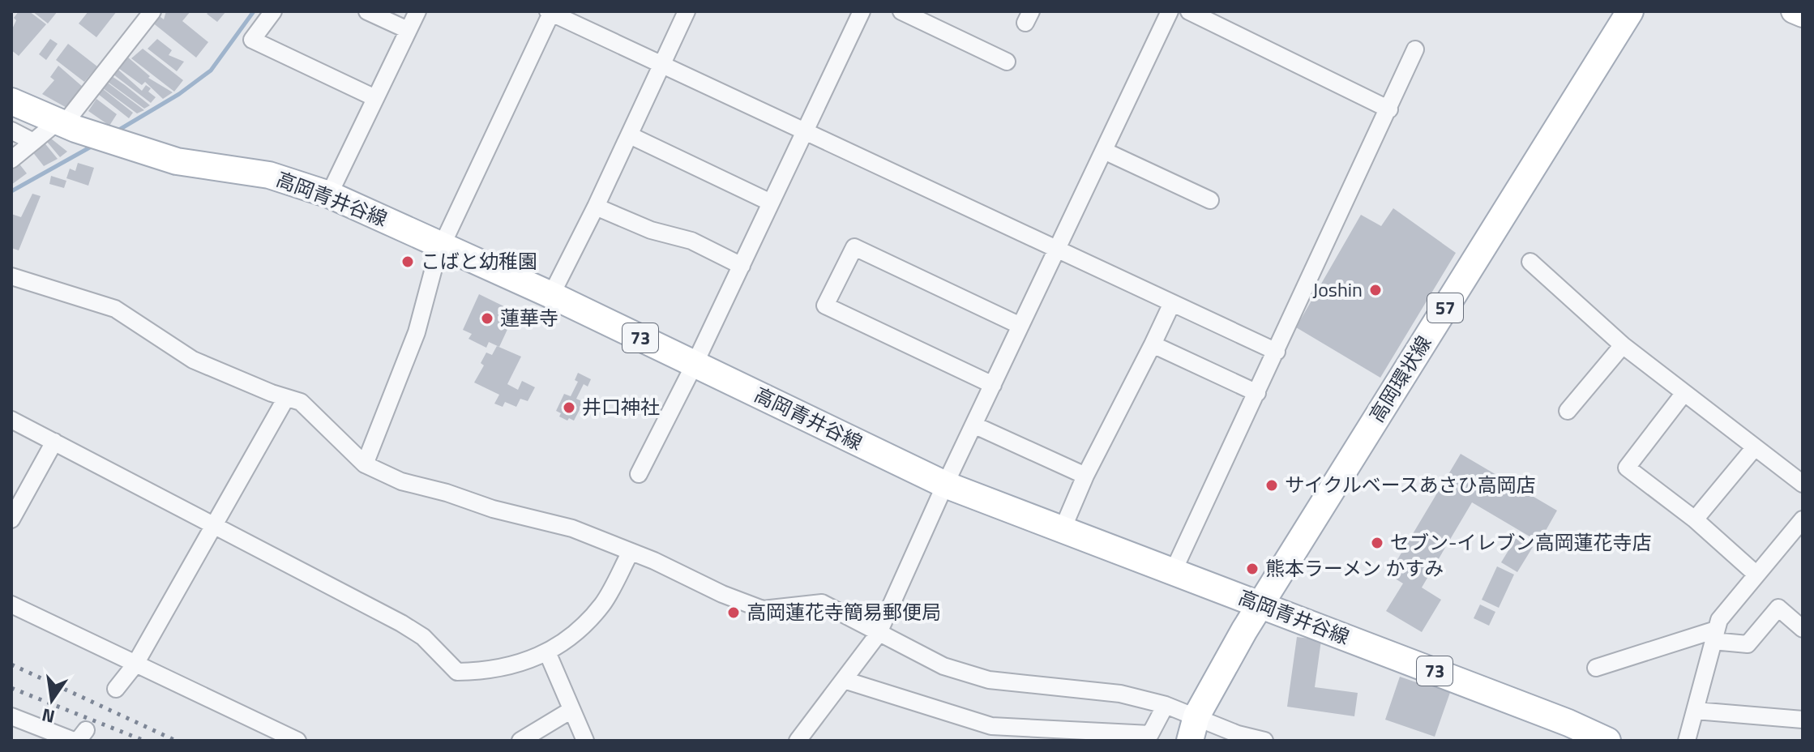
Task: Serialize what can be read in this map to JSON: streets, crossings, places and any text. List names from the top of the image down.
{
  "streets": {
    "main road": [
      "高岡青井谷線",
      "57",
      "73",
      "高岡環状線"
    ]
  },
  "crossings": [
    ["高岡青井谷線", "高岡環状線"]
  ],
  "places": [
    "こばと幼稚園",
    "Joshin",
    "蓮華寺",
    "井口神社",
    "サイクルベースあさひ高岡店",
    "セブン-イレブン高岡蓮花寺店",
    "熊本ラーメン かすみ",
    "高岡蓮花寺簡易郵便局"
  ],
  "north": "bottom"
}
